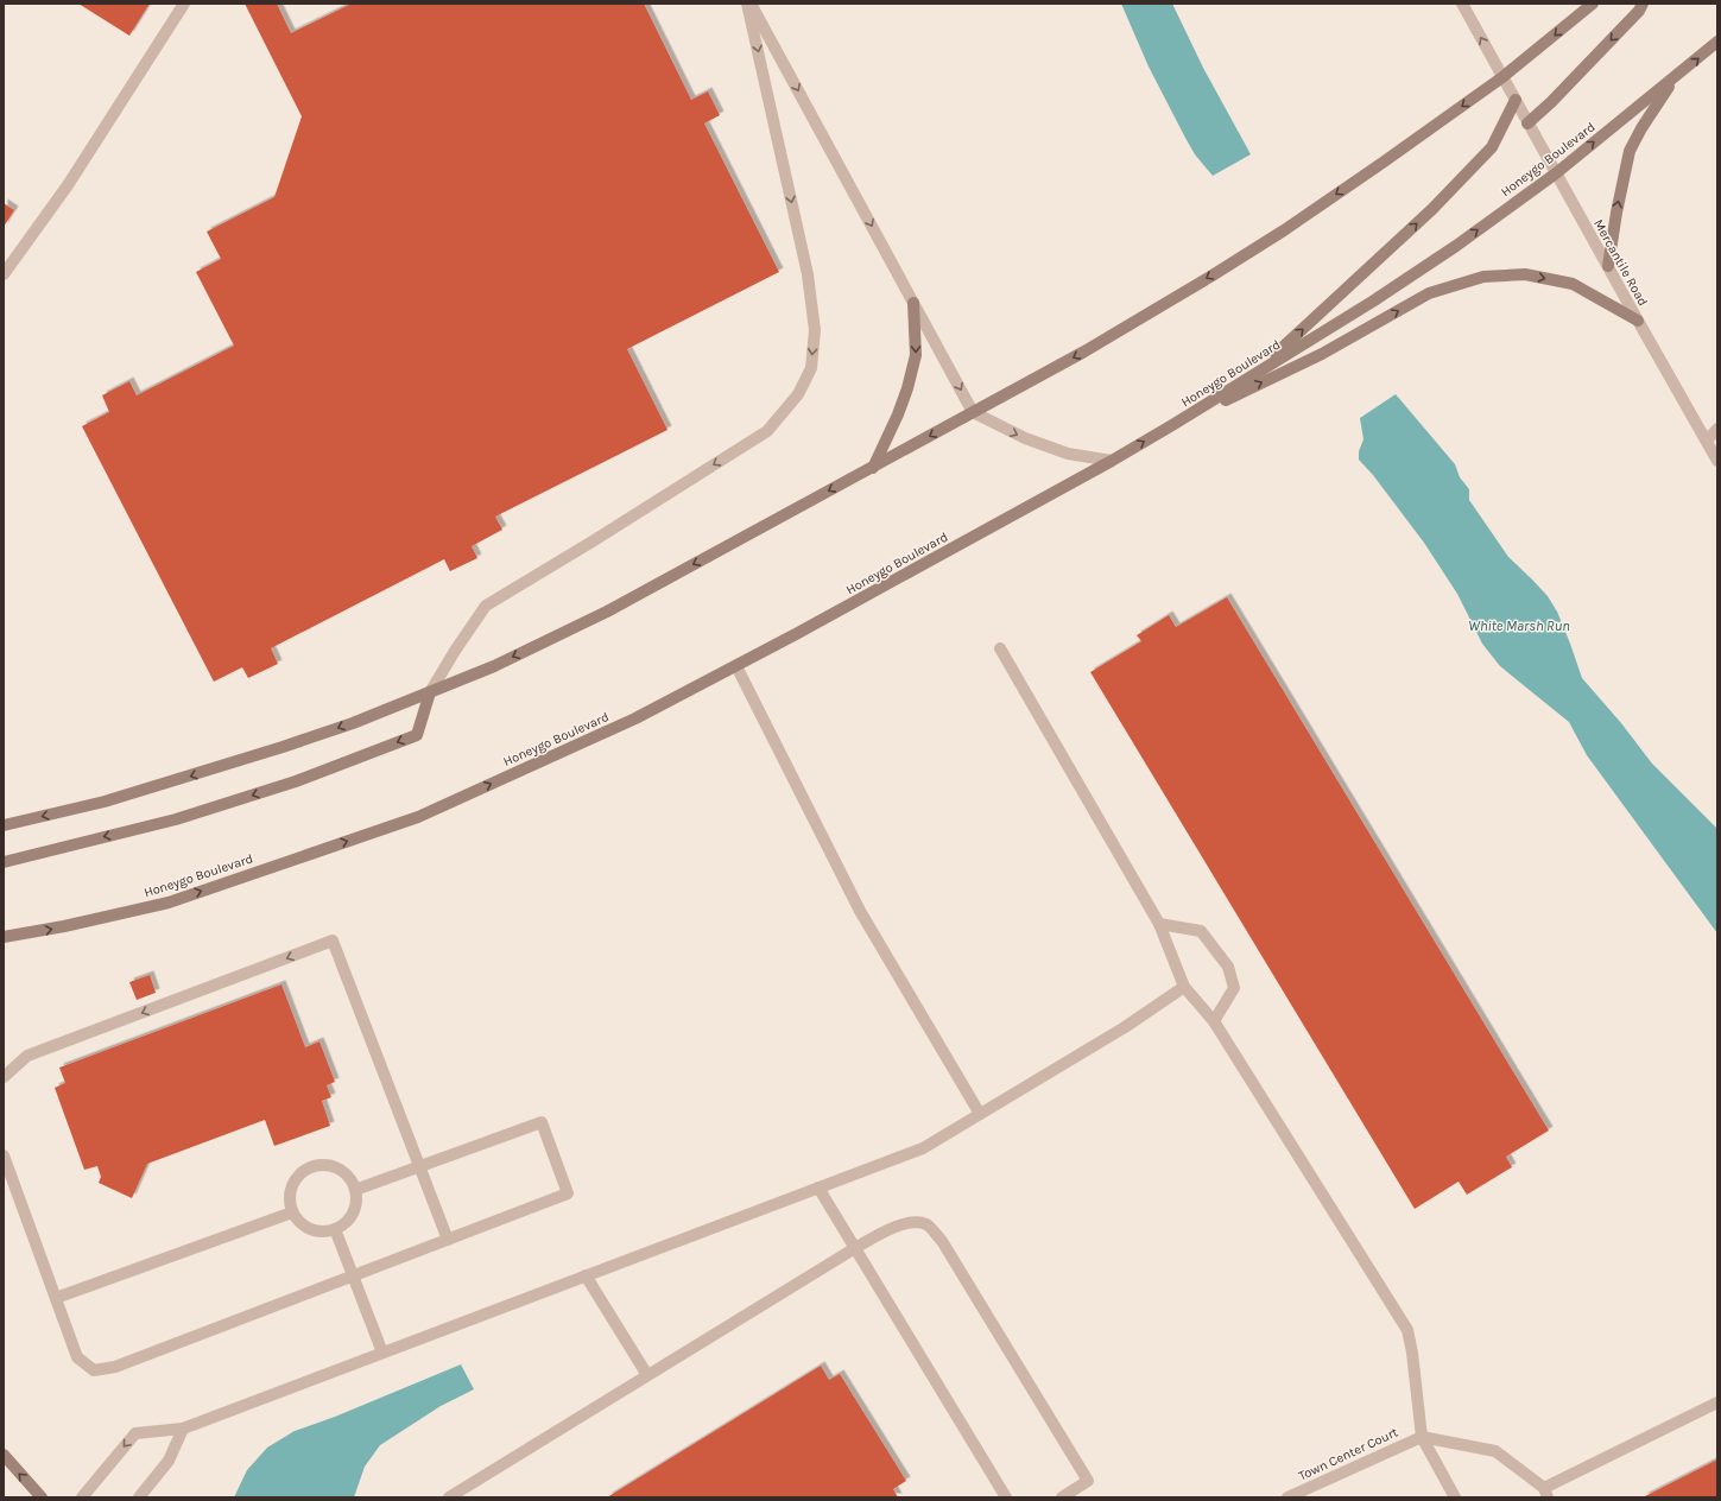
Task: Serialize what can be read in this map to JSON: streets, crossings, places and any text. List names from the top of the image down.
{
  "streets": {
    "main road": ["Honeygo Boulevard"],
    "street": ["Mercantile Road", "Town Center Court"]
  },
  "crossings": [
    ["Honeygo Boulevard", "Mercantile Road"]
  ],
  "water": ["White Marsh Run"]
}
